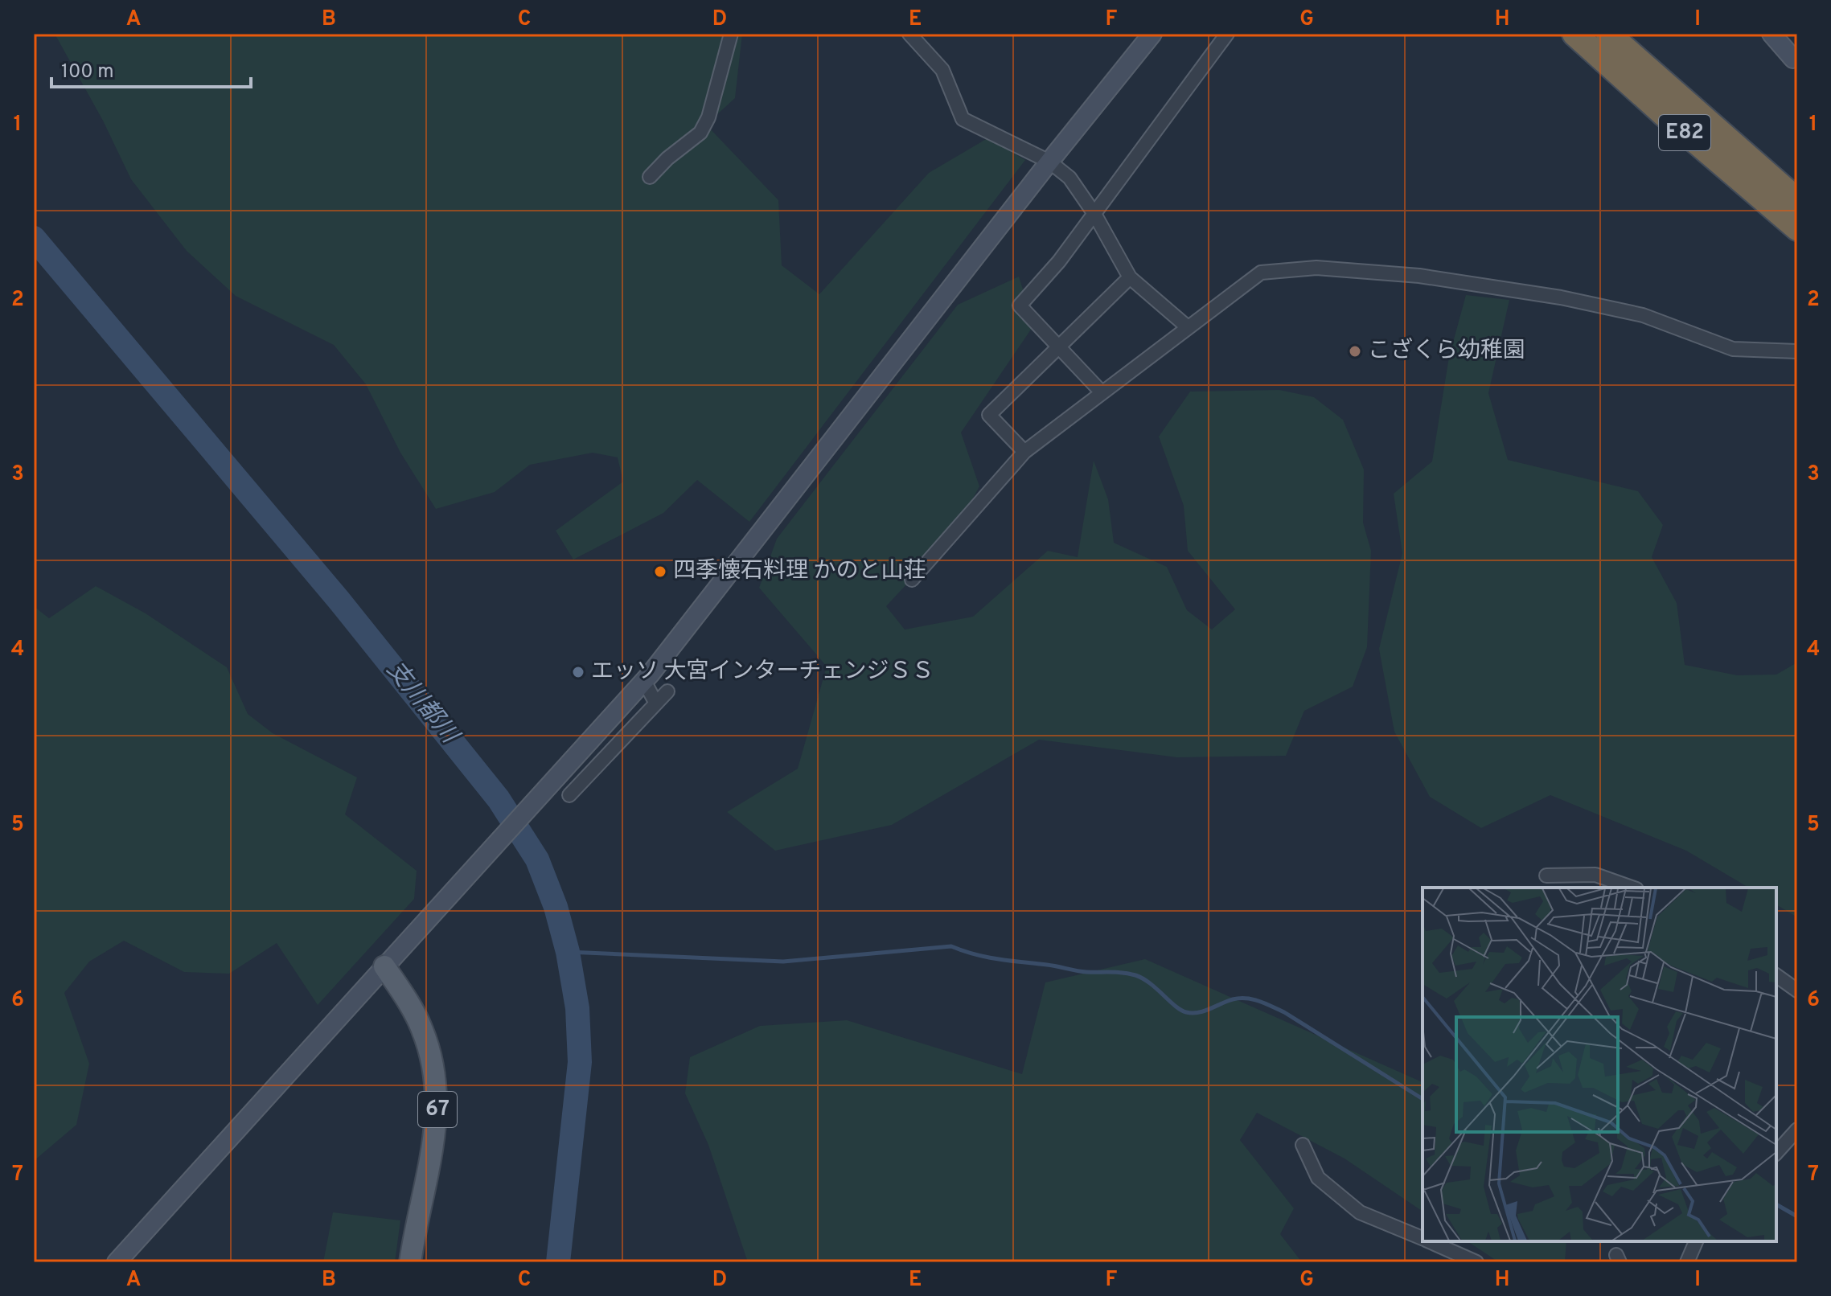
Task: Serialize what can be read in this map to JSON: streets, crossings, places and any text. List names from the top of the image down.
{
  "streets": {
    "highway": ["E82"],
    "main road": ["67"]
  },
  "water": ["支川都川"],
  "places": ["こざくら幼稚園", "四季懐石料理 かのと山荘", "エッソ 大宮インターチェンジＳＳ"],
  "scale_bar": "100 m",
  "grid": {
    "columns": [
      "A",
      "B",
      "C",
      "D",
      "E",
      "F",
      "G",
      "H",
      "I"
    ],
    "rows": [
      "1",
      "2",
      "3",
      "4",
      "5",
      "6",
      "7"
    ]
  }
}
